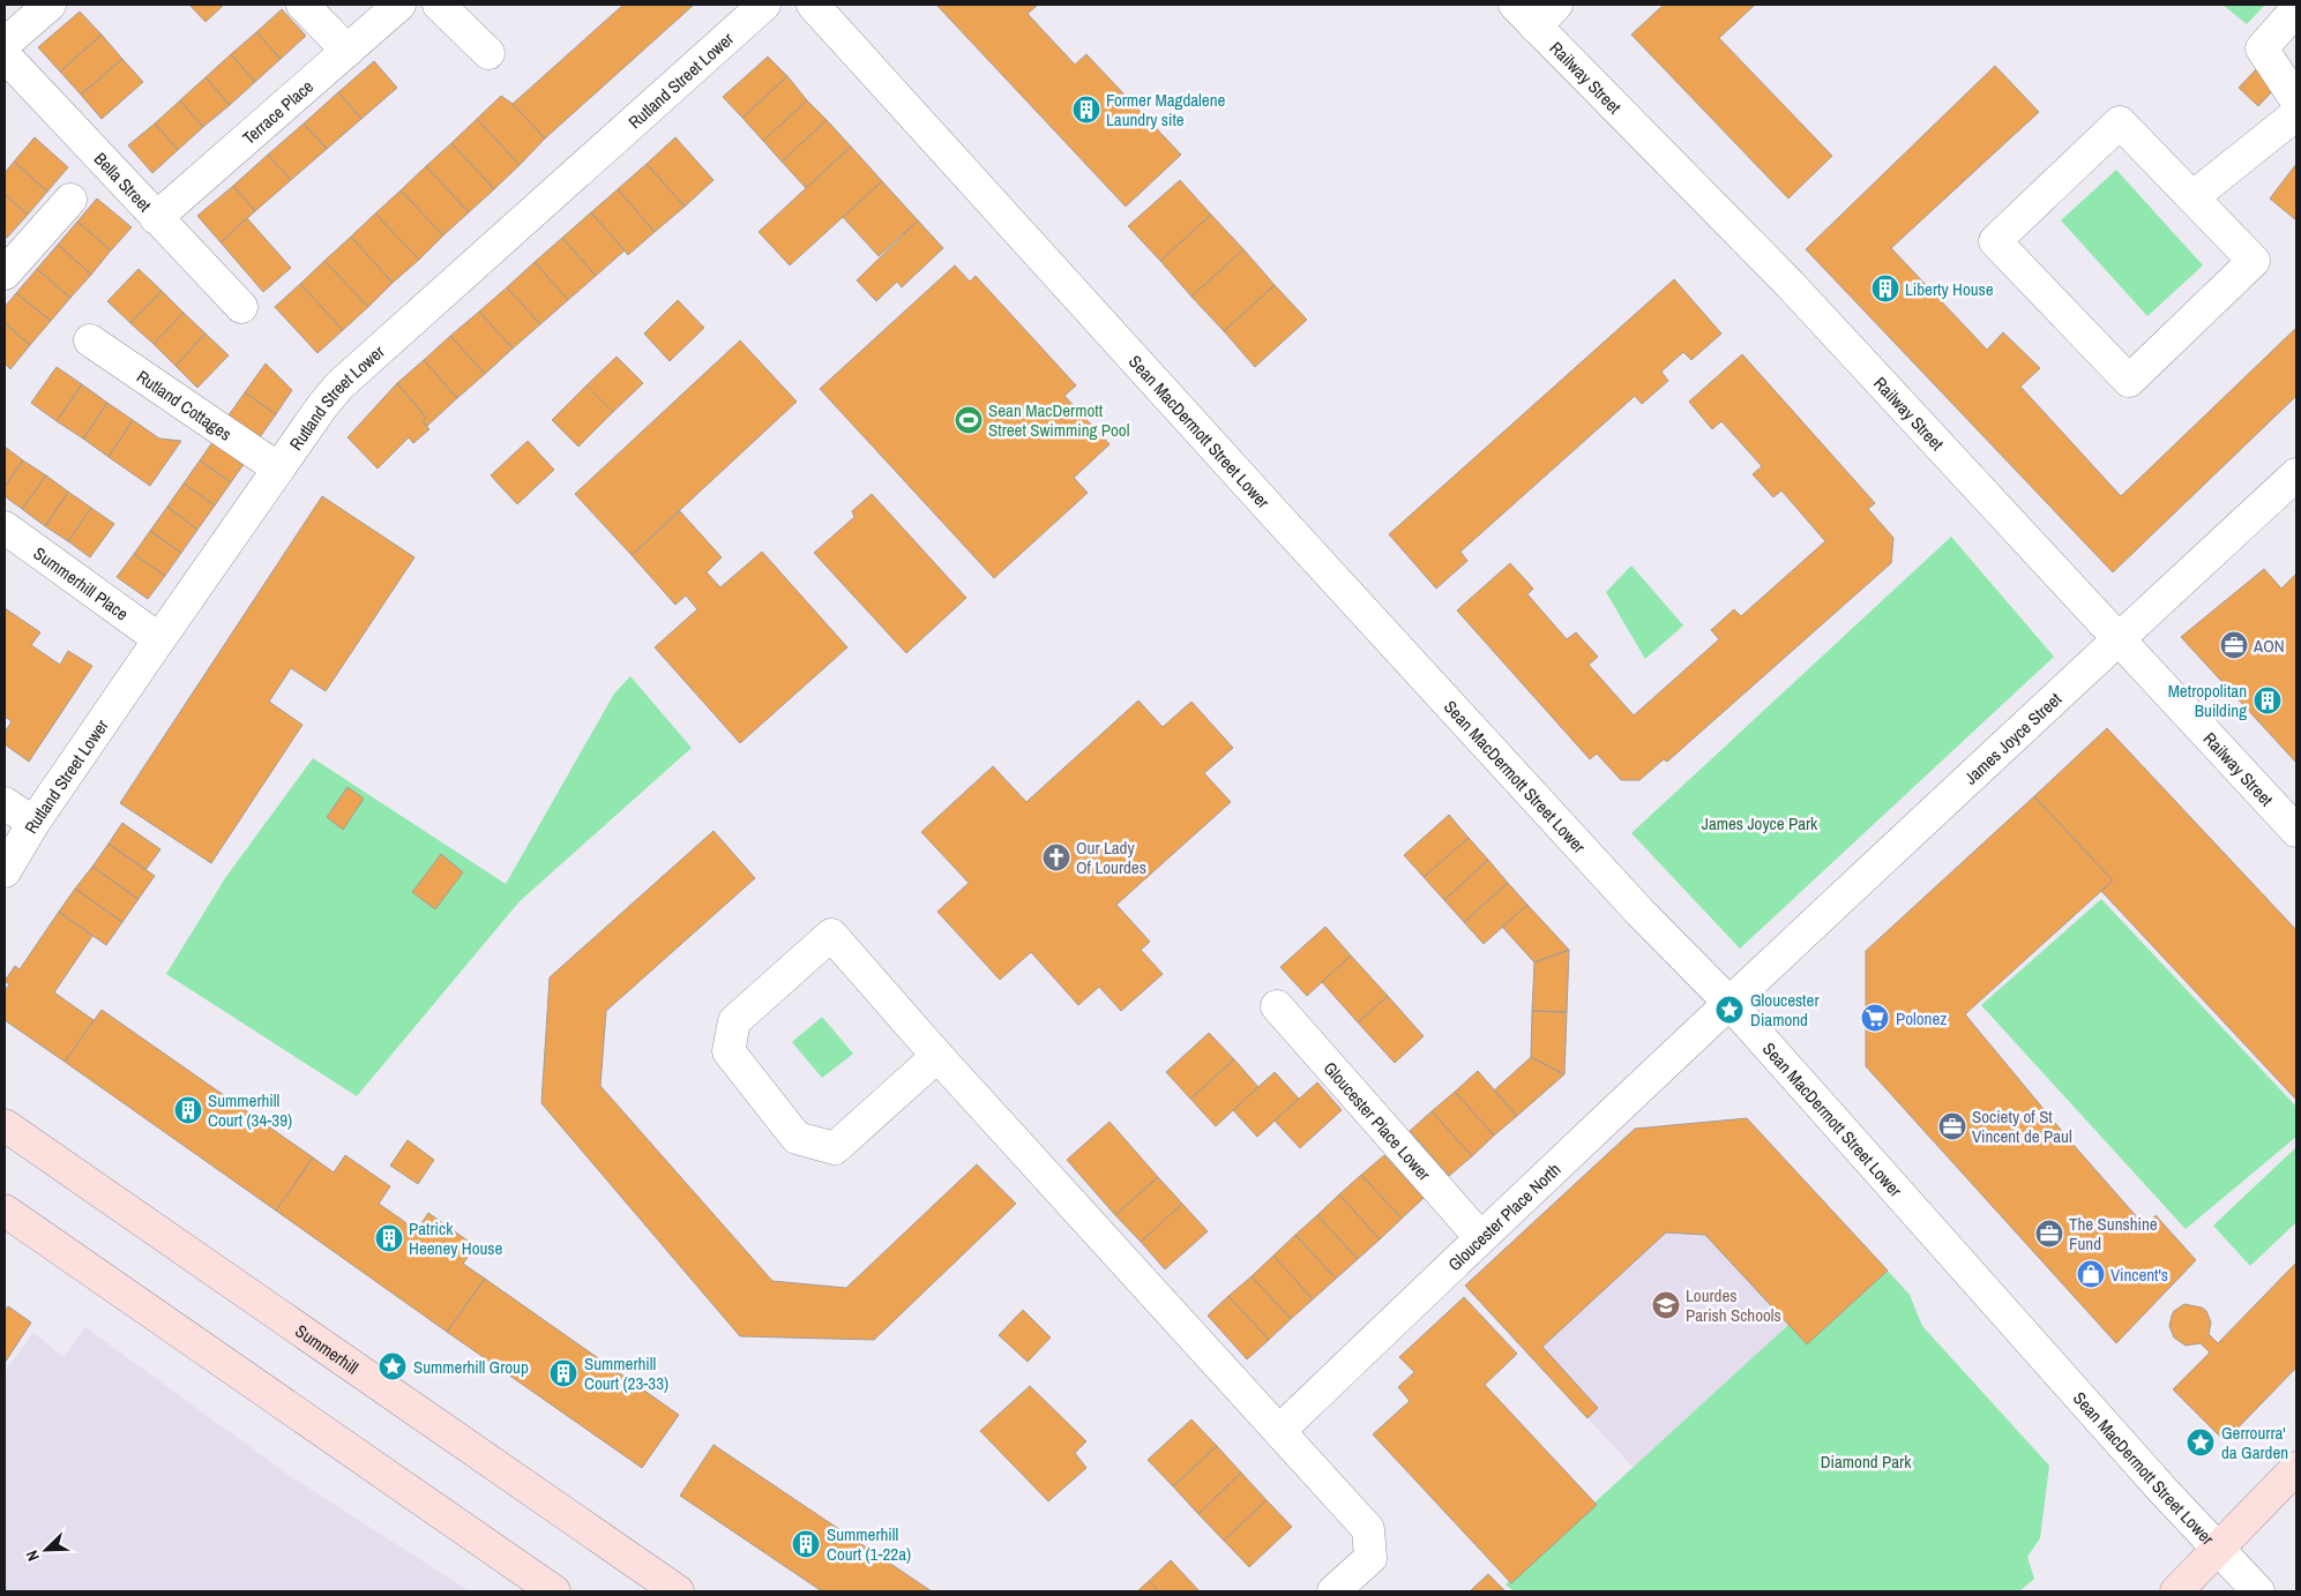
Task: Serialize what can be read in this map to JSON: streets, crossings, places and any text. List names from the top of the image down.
{
  "streets": {
    "main road": ["Summerhill"],
    "street": [
      "Railway Street",
      "Rutland Street Lower",
      "Terrace Place",
      "Bella Street",
      "Rutland Cottages",
      "Sean MacDermott Street Lower",
      "Summerhill Place",
      "James Joyce Street",
      "Gloucester Place Lower",
      "Gloucester Place North"
    ]
  },
  "crossings": [
    ["Railway Street", "James Joyce Street"],
    ["Rutland Street Lower", "Rutland Cottages"],
    ["Rutland Street Lower", "Summerhill Place"],
    ["Terrace Place", "Bella Street"],
    ["Sean MacDermott Street Lower", "James Joyce Street"],
    ["Sean MacDermott Street Lower", "Gloucester Place North"],
    ["James Joyce Street", "Gloucester Place North"],
    ["Gloucester Place Lower", "Gloucester Place North"]
  ],
  "parks": ["James Joyce Park", "Diamond Park"],
  "places": {
    "building": [
      "Former Magdalene Laundry site",
      "Liberty House",
      "Metropolitan Building",
      "Summerhill Court (34-39)",
      "Patrick Heeney House",
      "Summerhill Court (23-33)",
      "Summerhill Court (1-22a)"
    ],
    "sports": ["Sean MacDermott Street Swimming Pool"],
    "office": ["AON", "Society of St Vincent de Paul", "The Sunshine Fund"],
    "church": ["Our Lady Of Lourdes"],
    "place": ["Gloucester Diamond", "Summerhill Group", "Gerrourra' da Garden"],
    "supermarket": ["Polonez"],
    "shop": ["Vincent's"],
    "school or university": ["Lourdes Parish Schools"]
  },
  "north": "bottom left"
}
